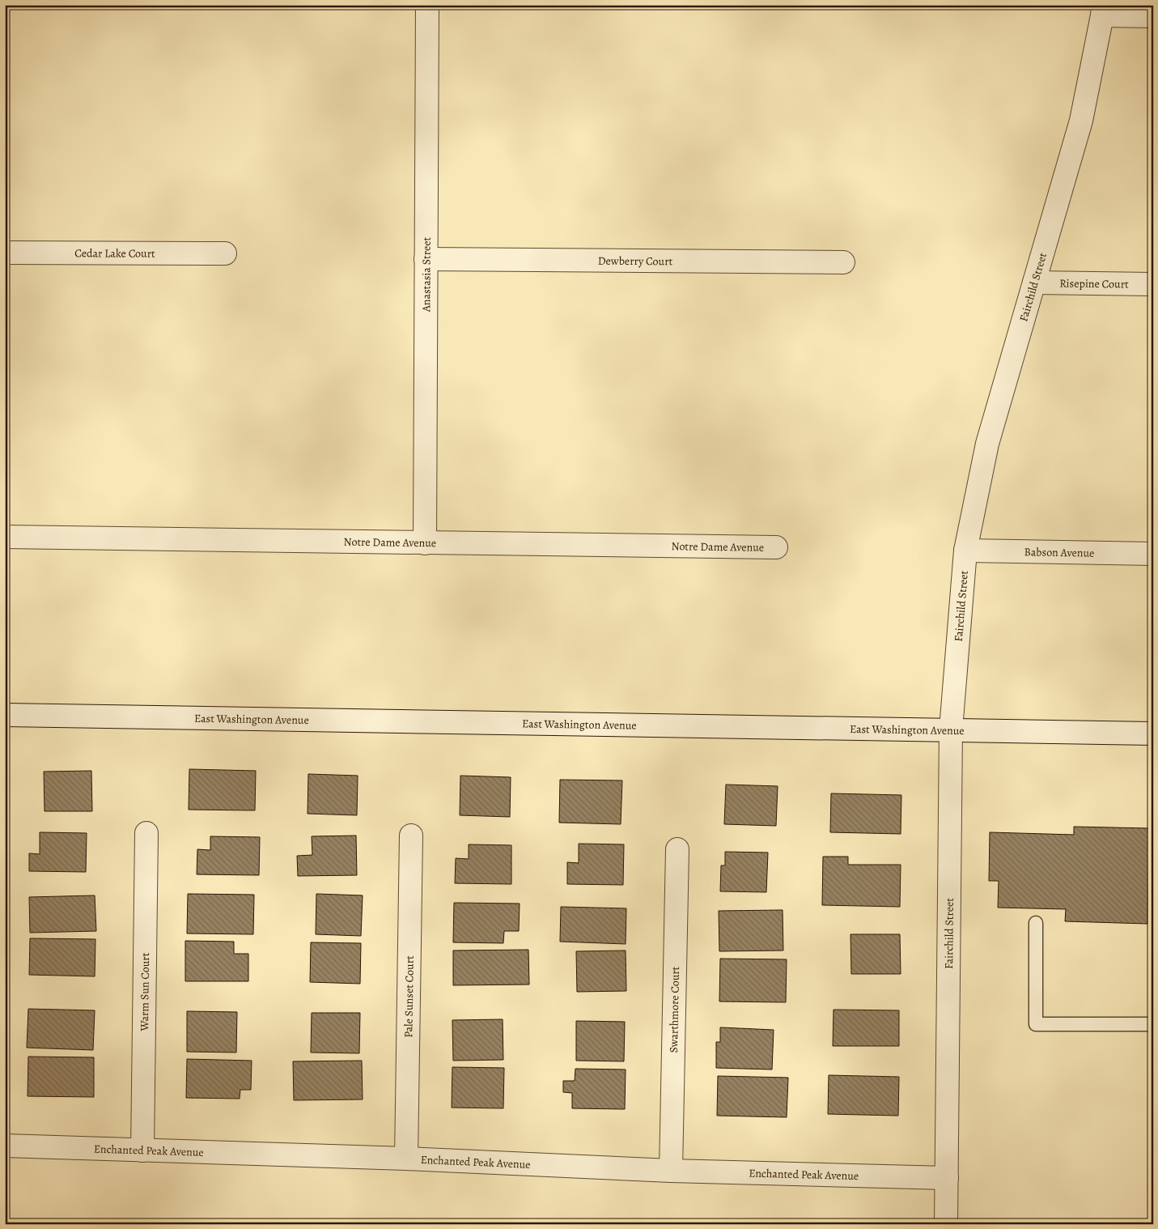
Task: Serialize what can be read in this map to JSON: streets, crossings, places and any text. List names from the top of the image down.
{
  "streets": {
    "street": [
      "Cedar Lake Court",
      "Dewberry Court",
      "Anastasia Street",
      "Risepine Court",
      "Fairchild Street",
      "Notre Dame Avenue",
      "Babson Avenue",
      "East Washington Avenue",
      "Warm Sun Court",
      "Pale Sunset Court",
      "Swarthmore Court",
      "Enchanted Peak Avenue"
    ]
  },
  "crossings": [
    ["Dewberry Court", "Anastasia Street"],
    ["Anastasia Street", "Notre Dame Avenue"],
    ["Risepine Court", "Fairchild Street"],
    ["Fairchild Street", "Babson Avenue"],
    ["Fairchild Street", "East Washington Avenue"],
    ["Fairchild Street", "Enchanted Peak Avenue"],
    ["Warm Sun Court", "Enchanted Peak Avenue"],
    ["Pale Sunset Court", "Enchanted Peak Avenue"],
    ["Swarthmore Court", "Enchanted Peak Avenue"]
  ]
}
